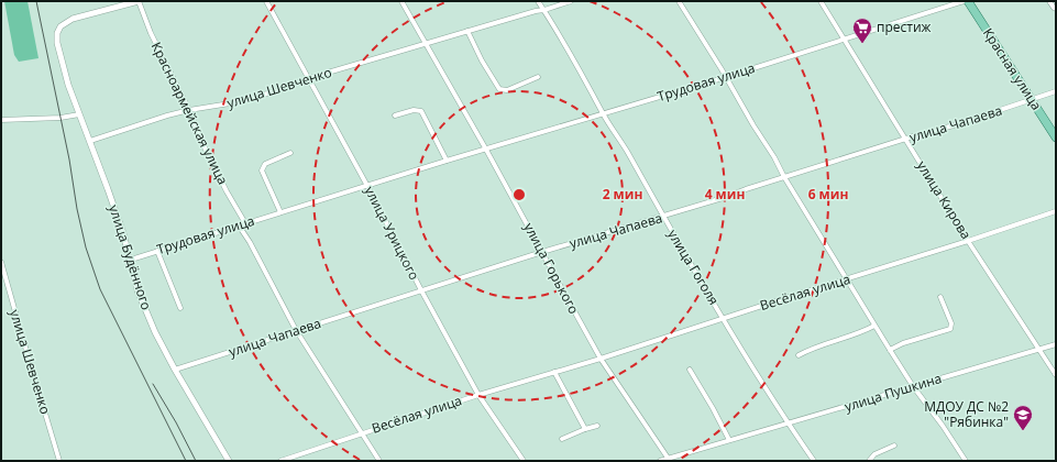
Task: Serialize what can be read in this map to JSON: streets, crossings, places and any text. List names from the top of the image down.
{
  "streets": {
    "main road": ["Красная улица"],
    "street": [
      "Трудовая улица",
      "улица Шевченко",
      "Красноармейская улица",
      "улица Чапаева",
      "улица Кирова",
      "улица Урицкого",
      "улица Будённого",
      "улица Гоголя",
      "улица Горького",
      "Весёлая улица",
      "улица Пушкина"
    ]
  },
  "crossings": [
    ["Красная улица", "улица Чапаева"],
    ["Трудовая улица", "Красноармейская улица"],
    ["Трудовая улица", "улица Кирова"],
    ["Трудовая улица", "улица Урицкого"],
    ["Трудовая улица", "улица Будённого"],
    ["Трудовая улица", "улица Гоголя"],
    ["Трудовая улица", "улица Горького"],
    ["улица Шевченко", "Красноармейская улица"],
    ["улица Шевченко", "улица Урицкого"],
    ["улица Шевченко", "улица Будённого"],
    ["улица Шевченко", "улица Гоголя"],
    ["улица Шевченко", "улица Горького"],
    ["Красноармейская улица", "улица Будённого"],
    ["улица Чапаева", "улица Кирова"],
    ["улица Чапаева", "улица Урицкого"],
    ["улица Чапаева", "улица Будённого"],
    ["улица Чапаева", "улица Гоголя"],
    ["улица Чапаева", "улица Горького"],
    ["улица Кирова", "Весёлая улица"],
    ["улица Кирова", "улица Пушкина"],
    ["улица Урицкого", "Весёлая улица"],
    ["улица Гоголя", "Весёлая улица"],
    ["улица Гоголя", "улица Пушкина"],
    ["улица Горького", "Весёлая улица"],
    ["улица Горького", "улица Пушкина"]
  ],
  "places": {
    "supermarket": ["престиж"],
    "school or university": ["МДОУ ДС №2 \"Рябинка\""]
  },
  "rings": ["2 мин", "4 мин", "6 мин"]
}
